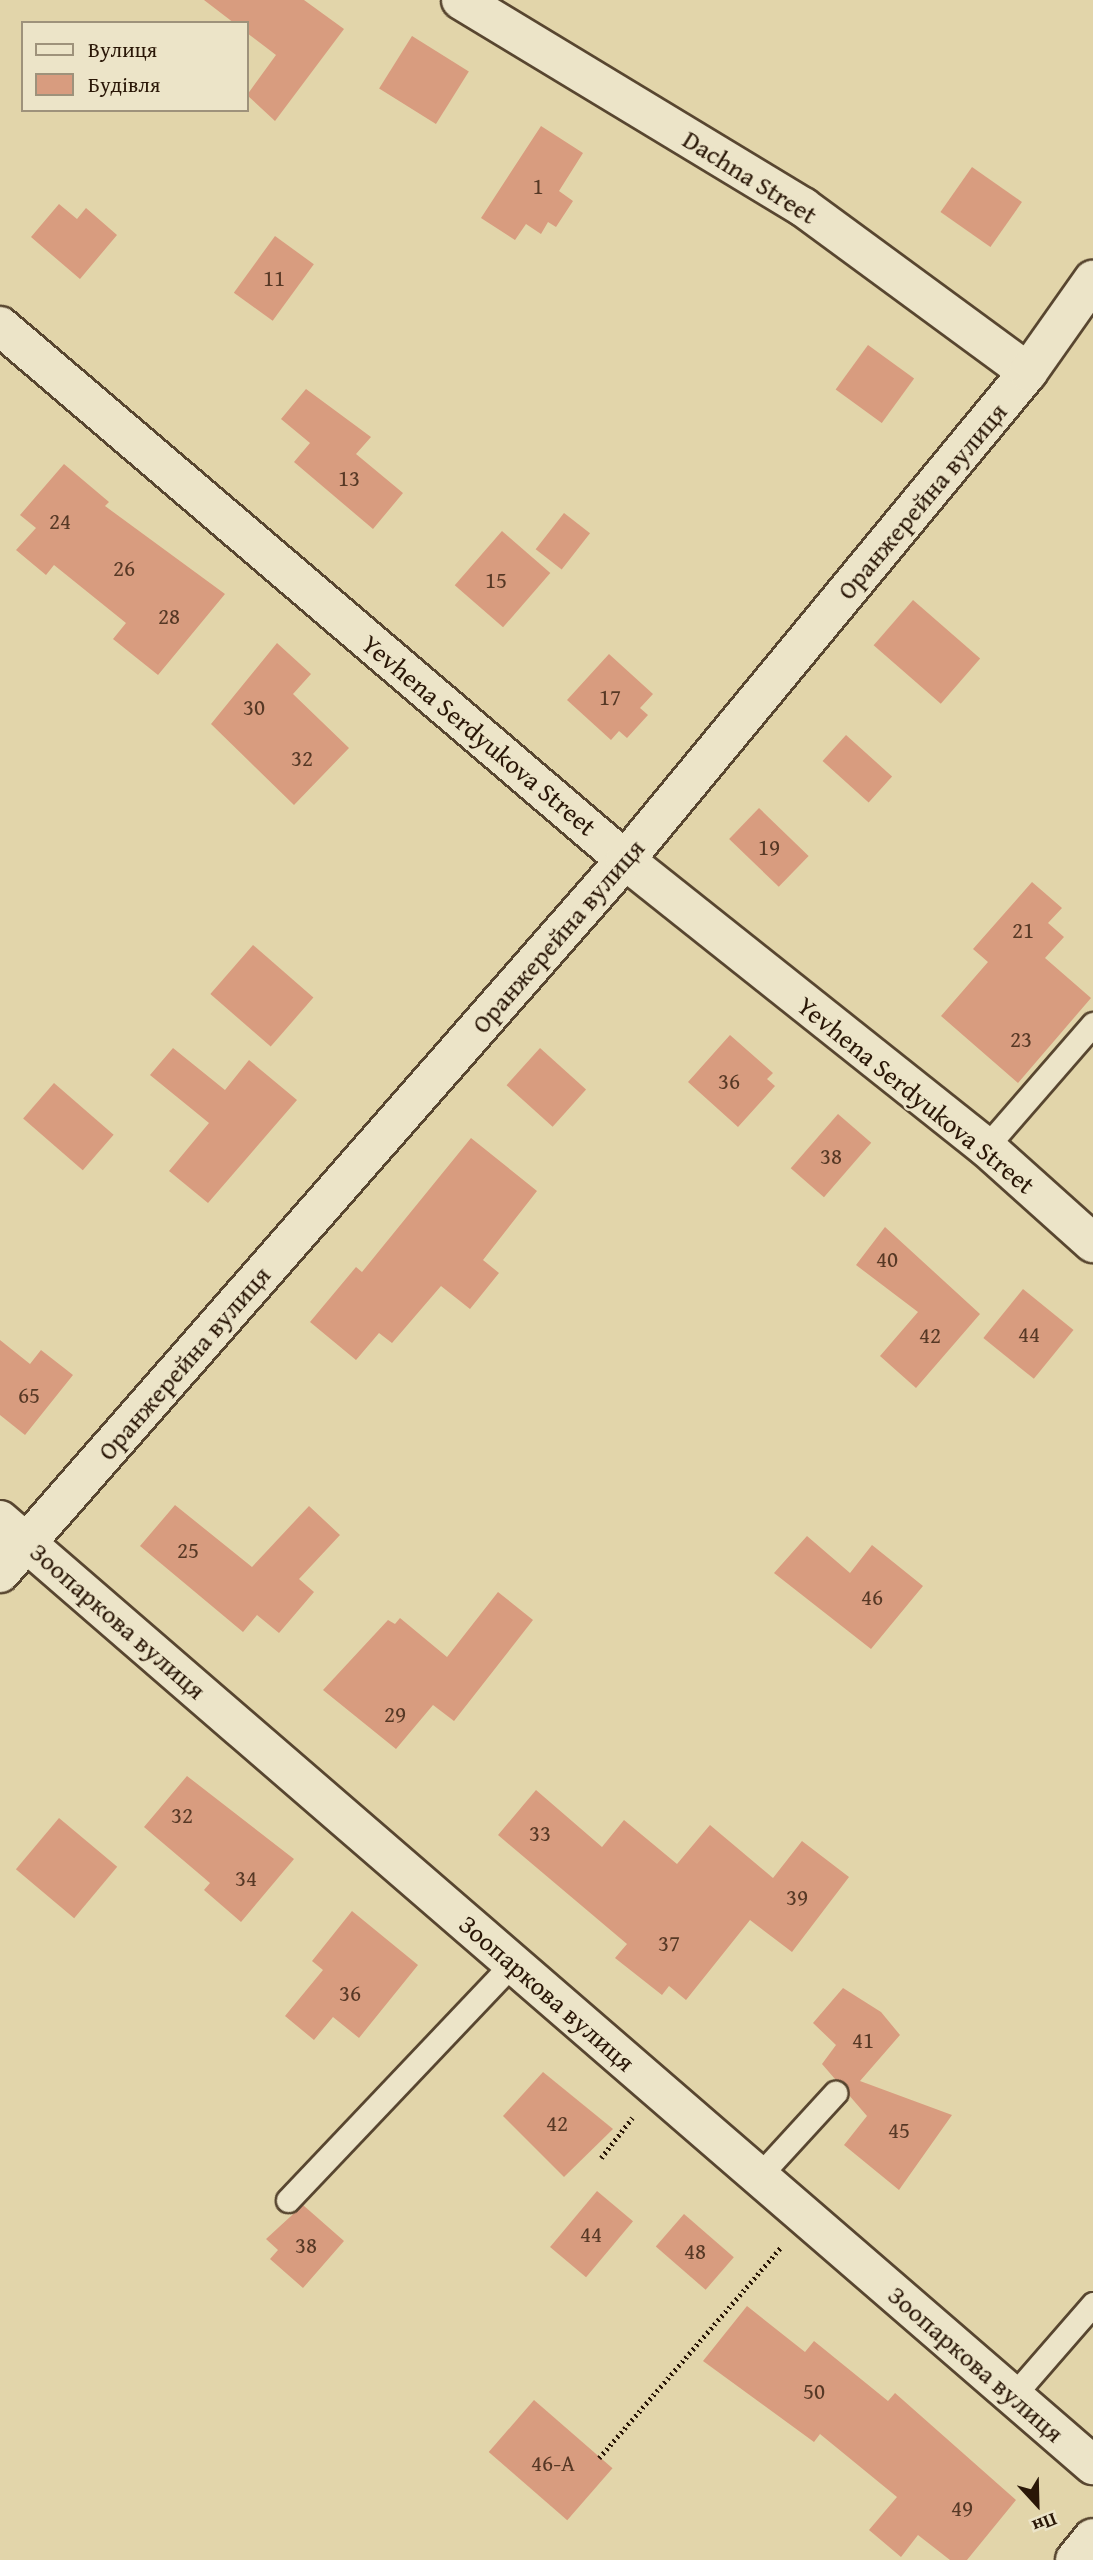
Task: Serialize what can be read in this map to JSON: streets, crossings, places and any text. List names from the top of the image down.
{
  "streets": {
    "street": [
      "Dachna Street",
      "Оранжерейна вулиця",
      "Yevhena Serdyukova Street",
      "Зоопаркова вулиця"
    ]
  },
  "crossings": [
    ["Dachna Street", "Оранжерейна вулиця"],
    ["Оранжерейна вулиця", "Yevhena Serdyukova Street"],
    ["Оранжерейна вулиця", "Зоопаркова вулиця"]
  ],
  "house_numbers": [
    "1",
    "11",
    "13",
    "24",
    "26",
    "15",
    "28",
    "17",
    "30",
    "32",
    "19",
    "21",
    "23",
    "36",
    "38",
    "40",
    "44",
    "42",
    "65",
    "25",
    "46",
    "29",
    "32",
    "33",
    "34",
    "39",
    "37",
    "36",
    "41",
    "42",
    "45",
    "44",
    "38",
    "48",
    "50",
    "46-А",
    "49"
  ],
  "legend": ["Вулиця", "Будівля"],
  "north": "bottom"
}
